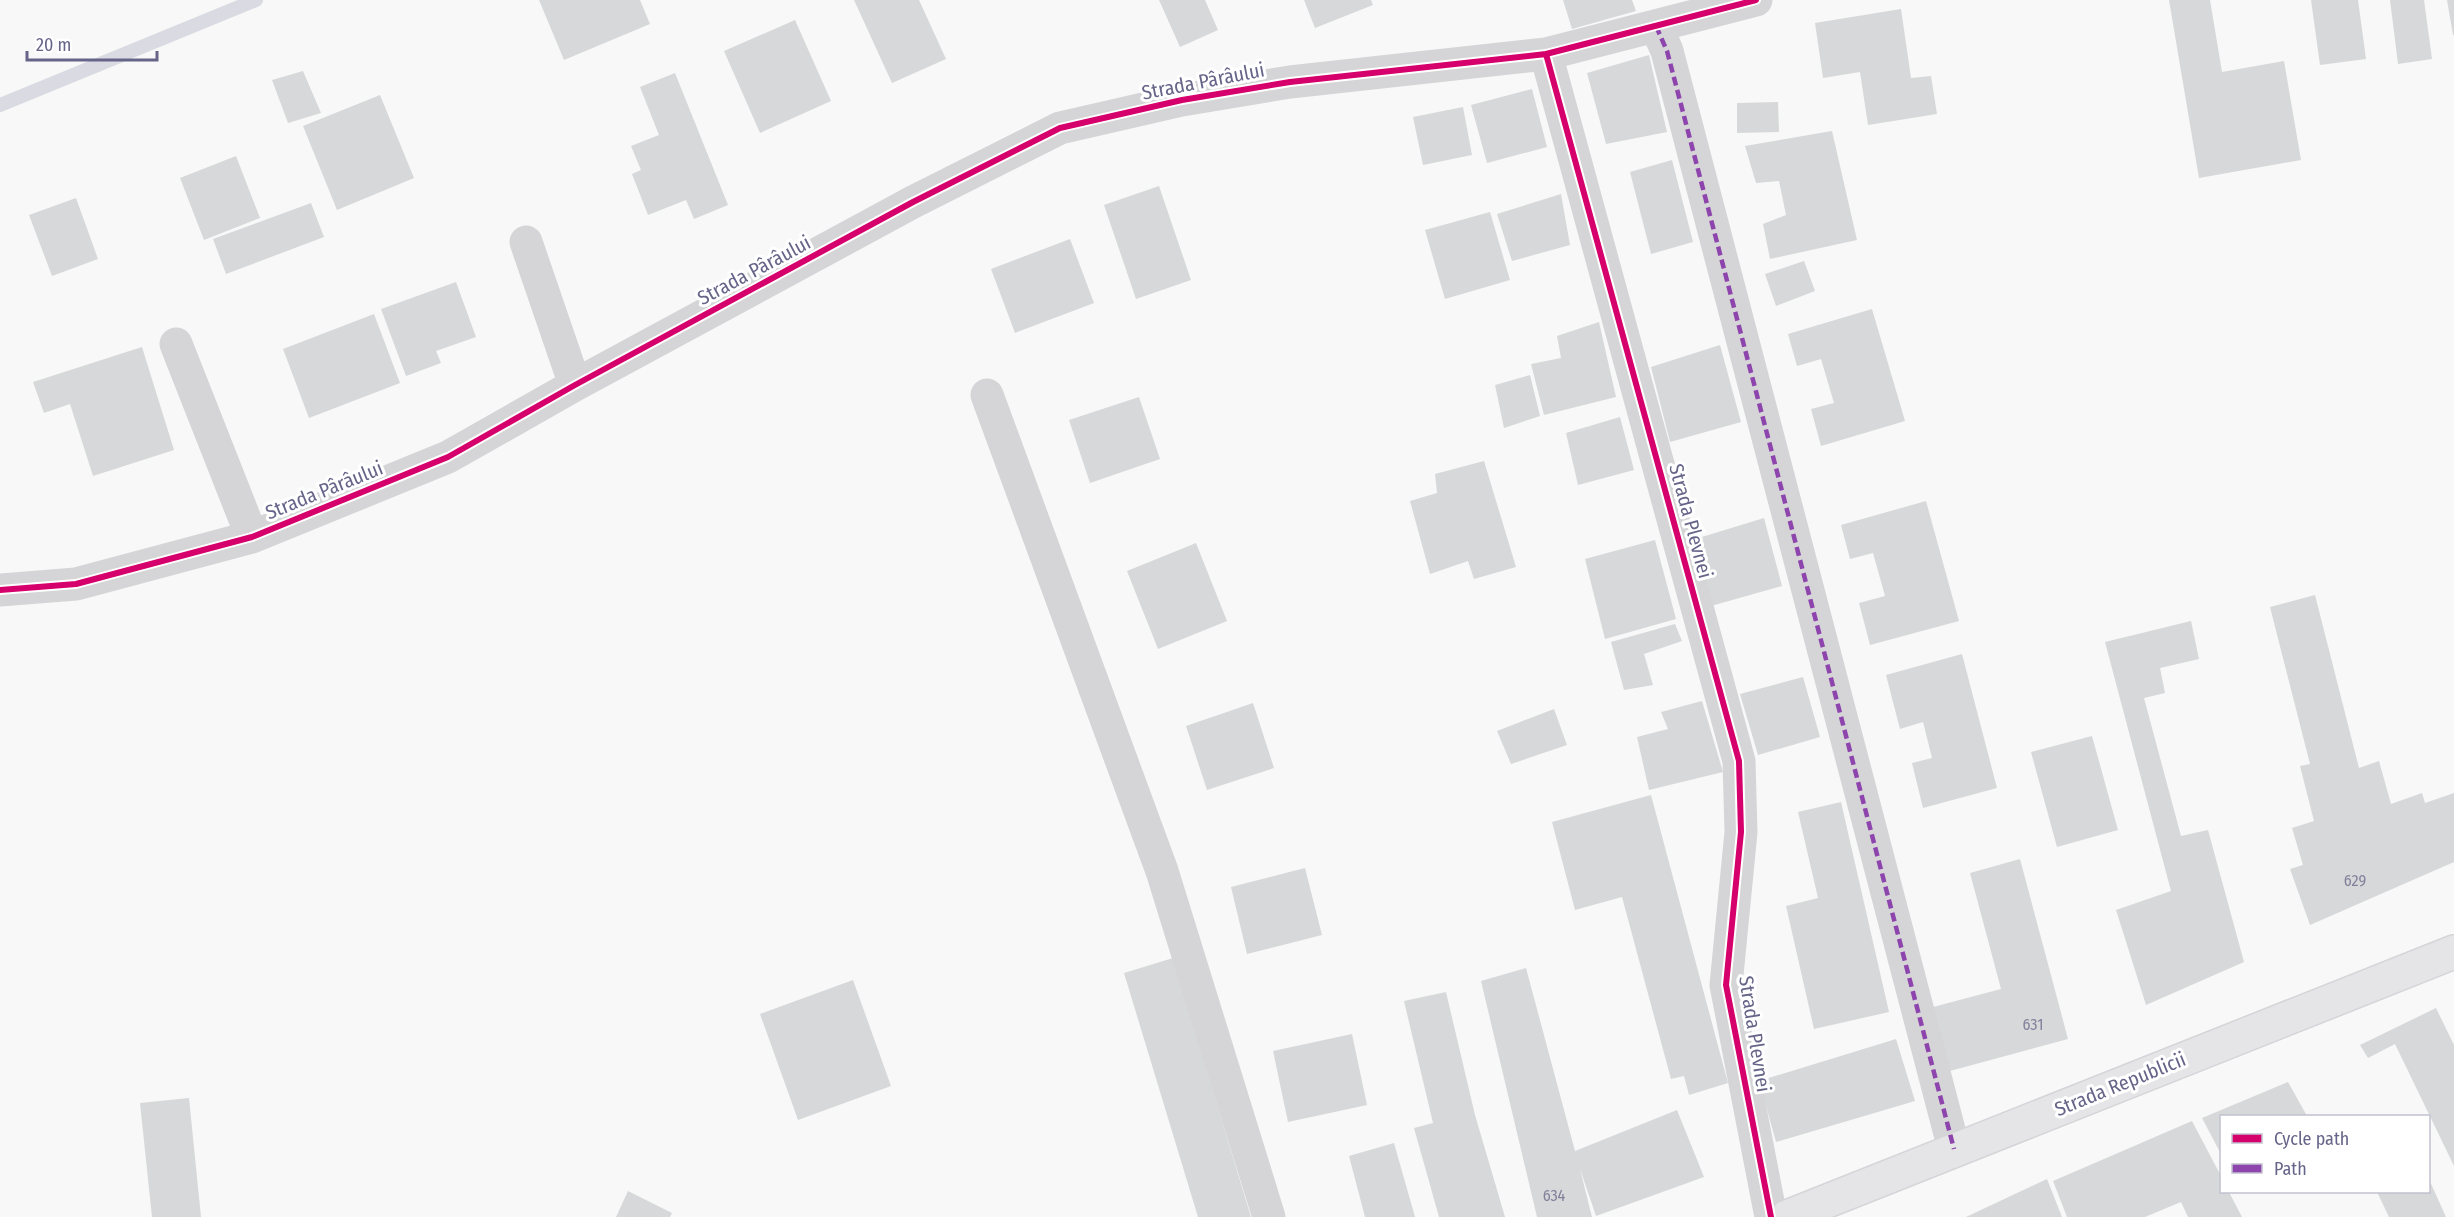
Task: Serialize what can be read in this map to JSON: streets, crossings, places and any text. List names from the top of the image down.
{
  "streets": {
    "main road": ["Strada Republicii"],
    "street": ["Strada Pârâului", "Strada Plevnei"]
  },
  "crossings": [
    ["Strada Pârâului", "Strada Plevnei"]
  ],
  "house_numbers": ["629", "631", "634"],
  "legend": ["Cycle path", "Path"],
  "scale_bar": "20 m"
}
